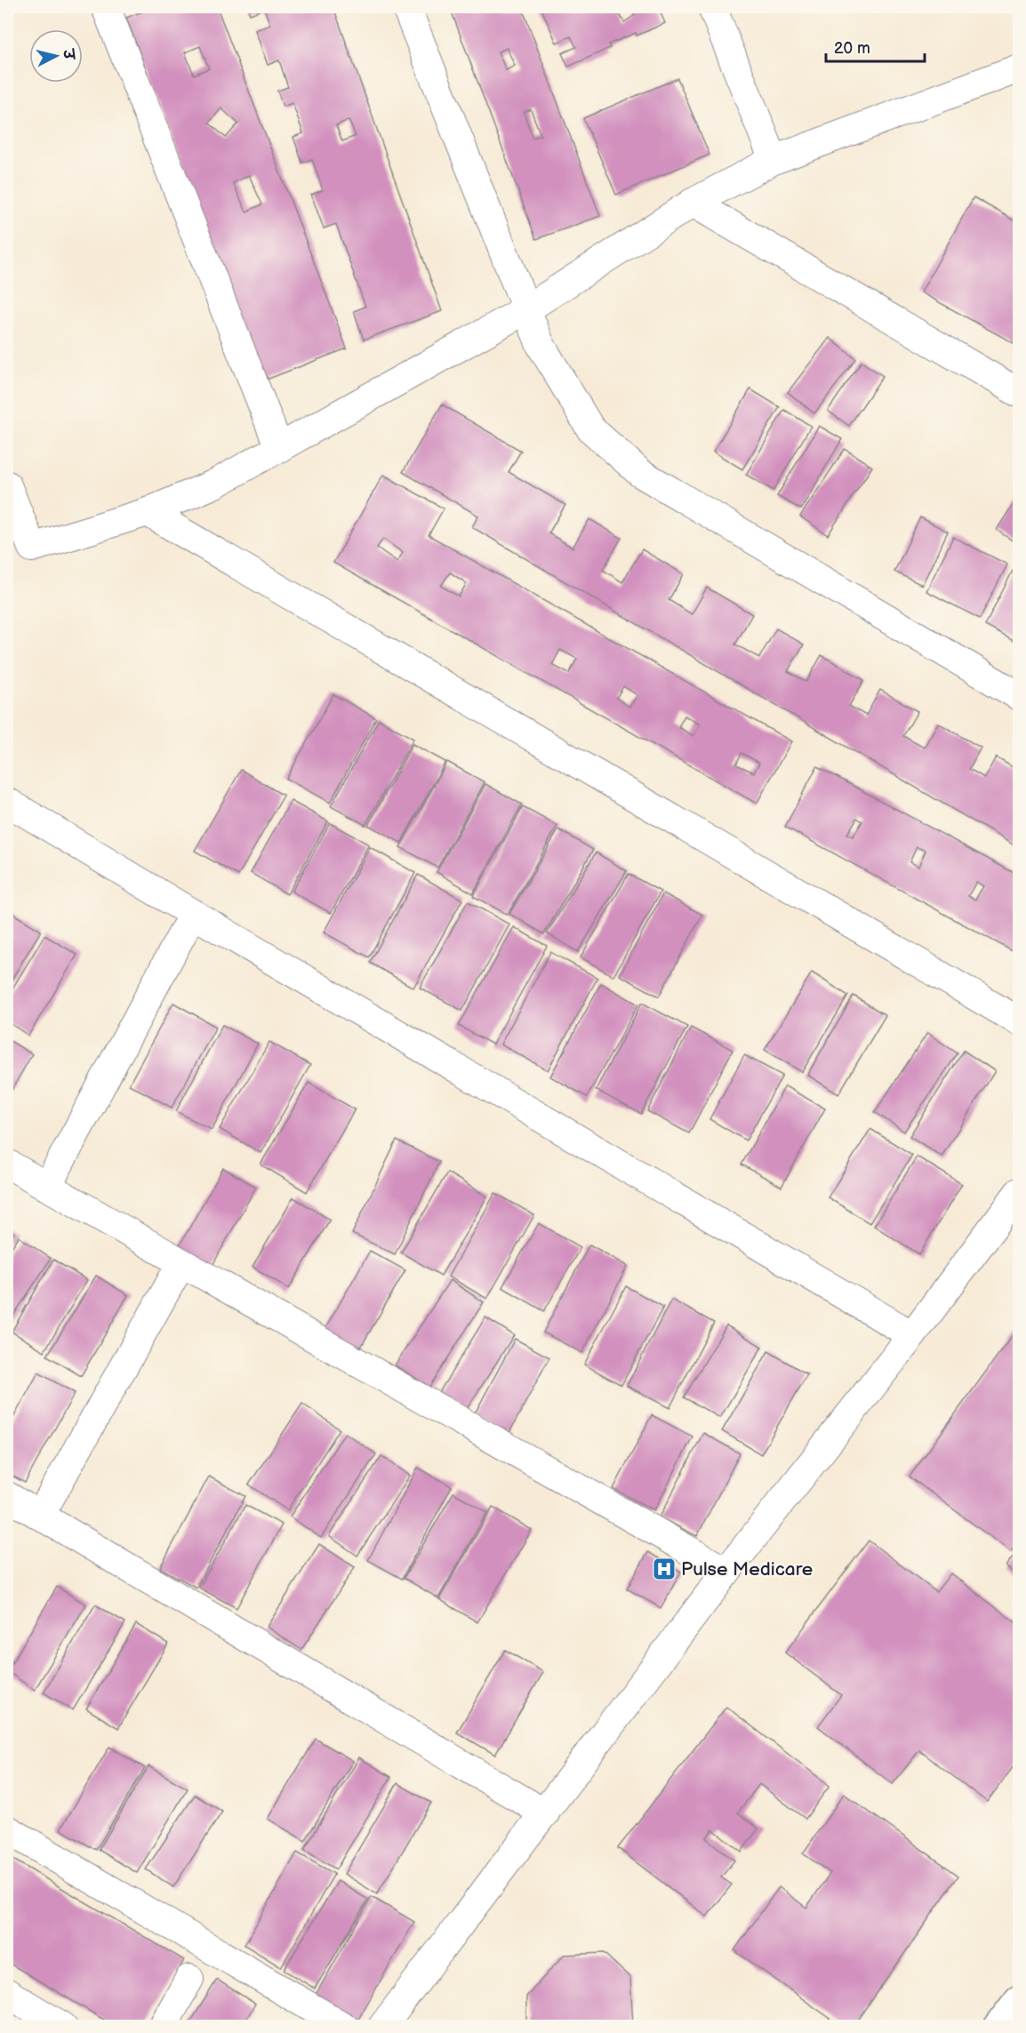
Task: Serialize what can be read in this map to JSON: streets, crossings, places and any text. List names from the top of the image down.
{
  "places": {
    "hospital": ["Pulse Medicare"]
  },
  "scale_bar": "20 m",
  "north": "right"
}
